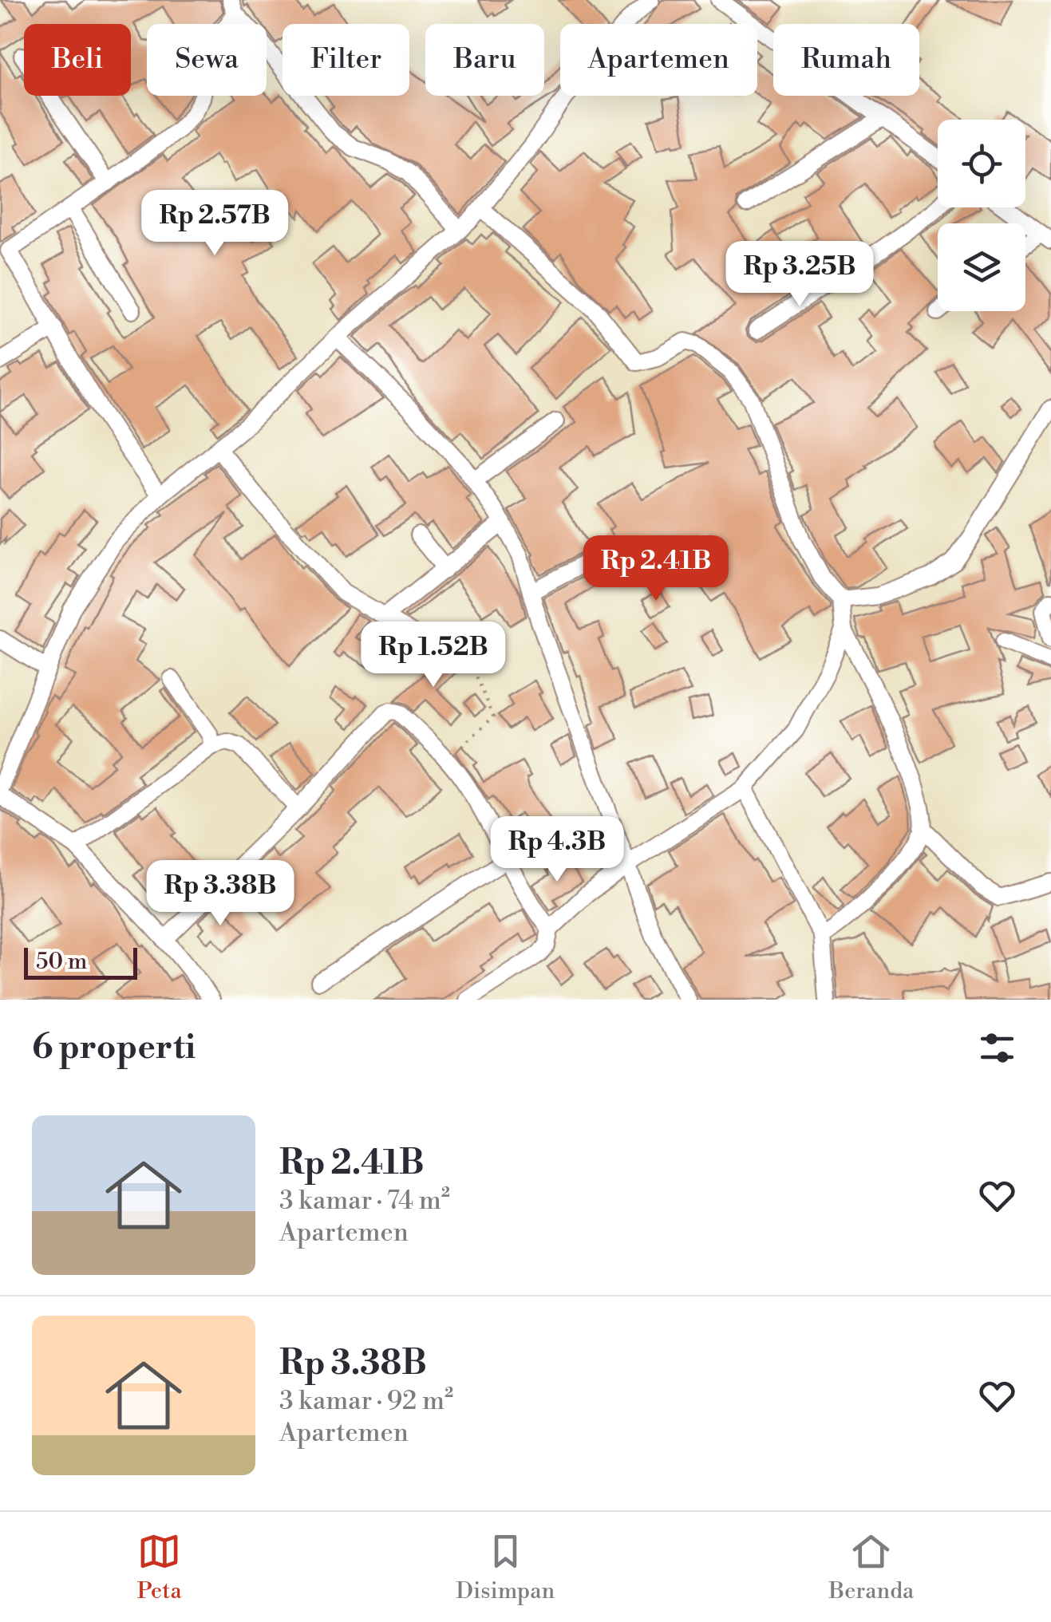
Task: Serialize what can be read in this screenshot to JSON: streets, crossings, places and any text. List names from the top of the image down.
{
  "scale_bar": "50 m",
  "page": {
    "chip": [
      "Beli",
      "Sewa",
      "Filter",
      "Baru",
      "Apartemen",
      "Rumah"
    ],
    "price": [
      "Rp 2.57B",
      "Rp 3.25B",
      "Rp 2.41B",
      "Rp 1.52B",
      "Rp 4.3B",
      "Rp 3.38B"
    ],
    "scale": "50 m",
    "heading": "6 properti",
    "list": [
      {
        "name": "Rp 2.41B",
        "note": "3 kamar · 74 m² · Apartemen"
      },
      {
        "name": "Rp 3.38B",
        "note": "3 kamar · 92 m² · Apartemen"
      }
    ],
    "tabs": ["Peta", "Disimpan", "Beranda"]
  }
}
